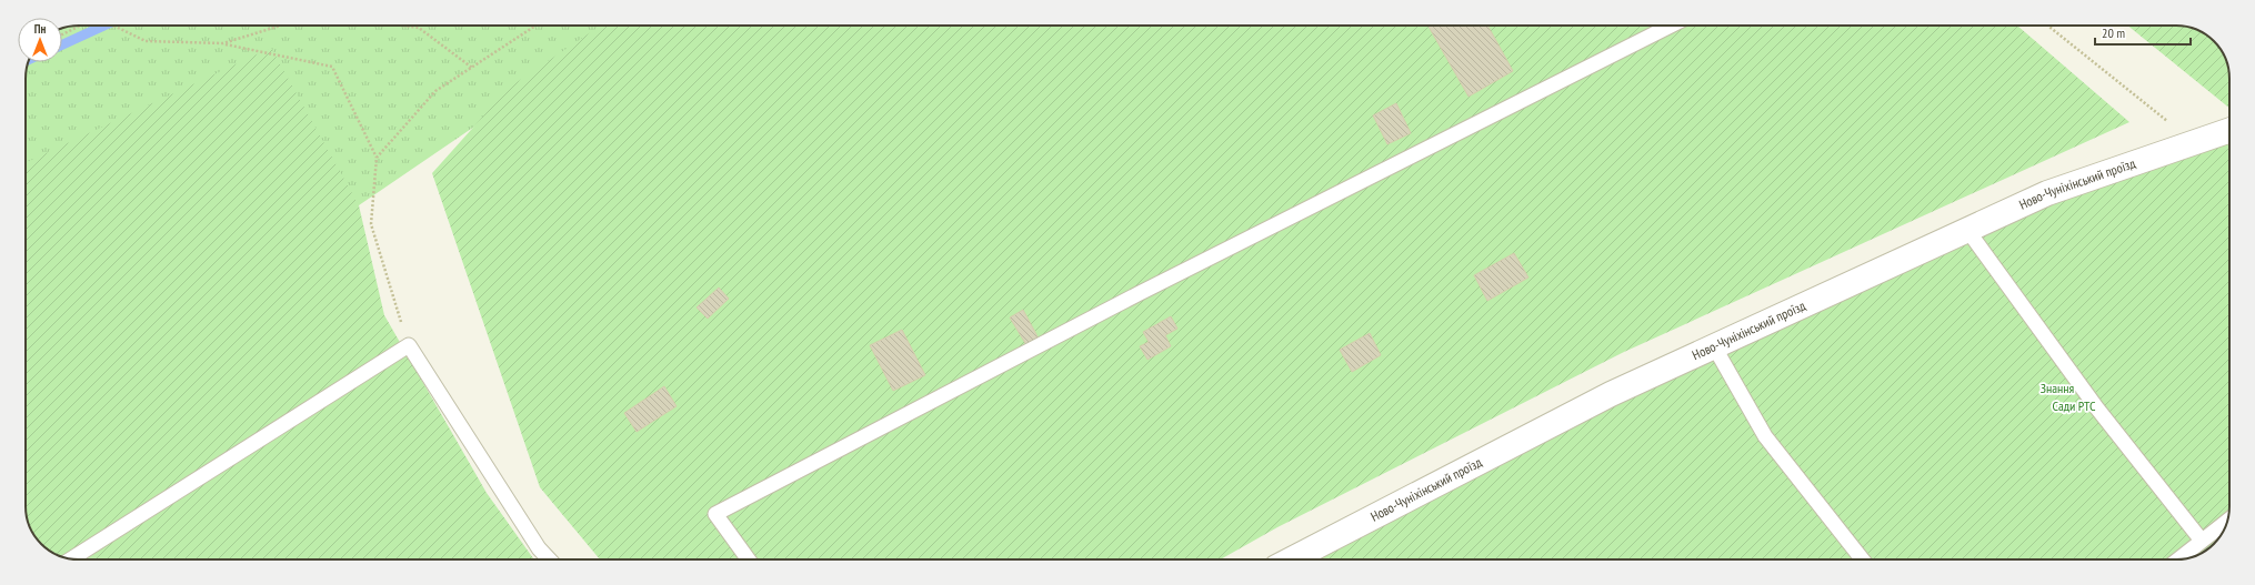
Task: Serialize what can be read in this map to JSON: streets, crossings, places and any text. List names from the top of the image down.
{
  "streets": {
    "street": ["Ново-Чуніхінський проїзд"]
  },
  "parks": ["Знання", "Сади РТС"],
  "scale_bar": "20 m",
  "north": "top"
}
